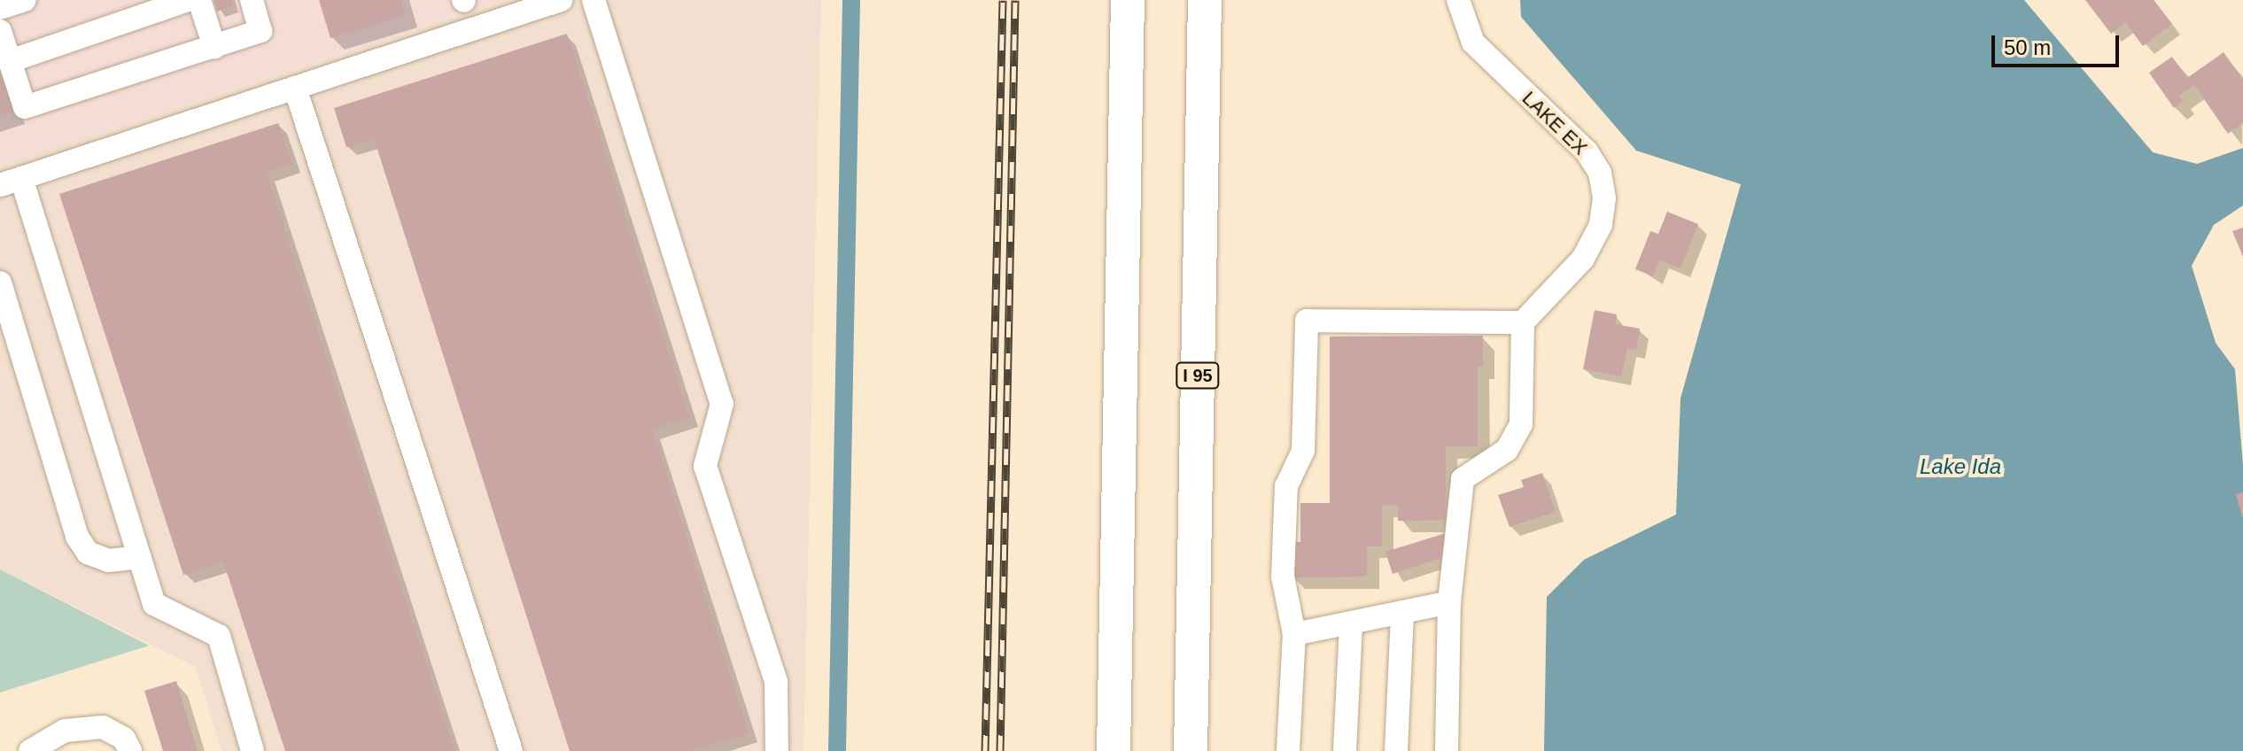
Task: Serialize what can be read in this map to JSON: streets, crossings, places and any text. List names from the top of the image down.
{
  "streets": {
    "highway": ["I 95"],
    "street": ["LAKE EX"]
  },
  "water": ["Lake Ida"],
  "scale_bar": "50 m"
}
